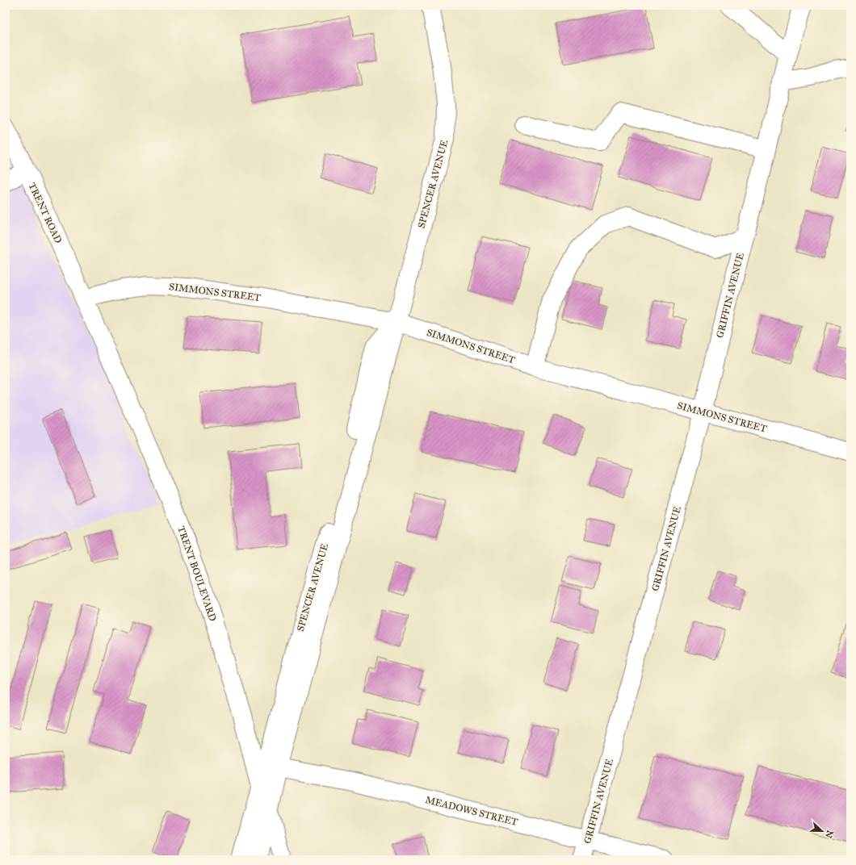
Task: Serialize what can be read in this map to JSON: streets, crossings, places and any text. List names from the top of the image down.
{
  "streets": {
    "street": [
      "SPENCER AVENUE",
      "TRENT ROAD",
      "SIMMONS STREET",
      "GRIFFIN AVENUE",
      "TRENT BOULEVARD",
      "MEADOWS STREET"
    ]
  },
  "crossings": [
    ["SPENCER AVENUE", "SIMMONS STREET"],
    ["SPENCER AVENUE", "TRENT BOULEVARD"],
    ["SPENCER AVENUE", "MEADOWS STREET"],
    ["TRENT ROAD", "SIMMONS STREET"],
    ["TRENT ROAD", "TRENT BOULEVARD"],
    ["SIMMONS STREET", "GRIFFIN AVENUE"],
    ["SIMMONS STREET", "TRENT BOULEVARD"],
    ["GRIFFIN AVENUE", "MEADOWS STREET"]
  ],
  "north": "right"
}
